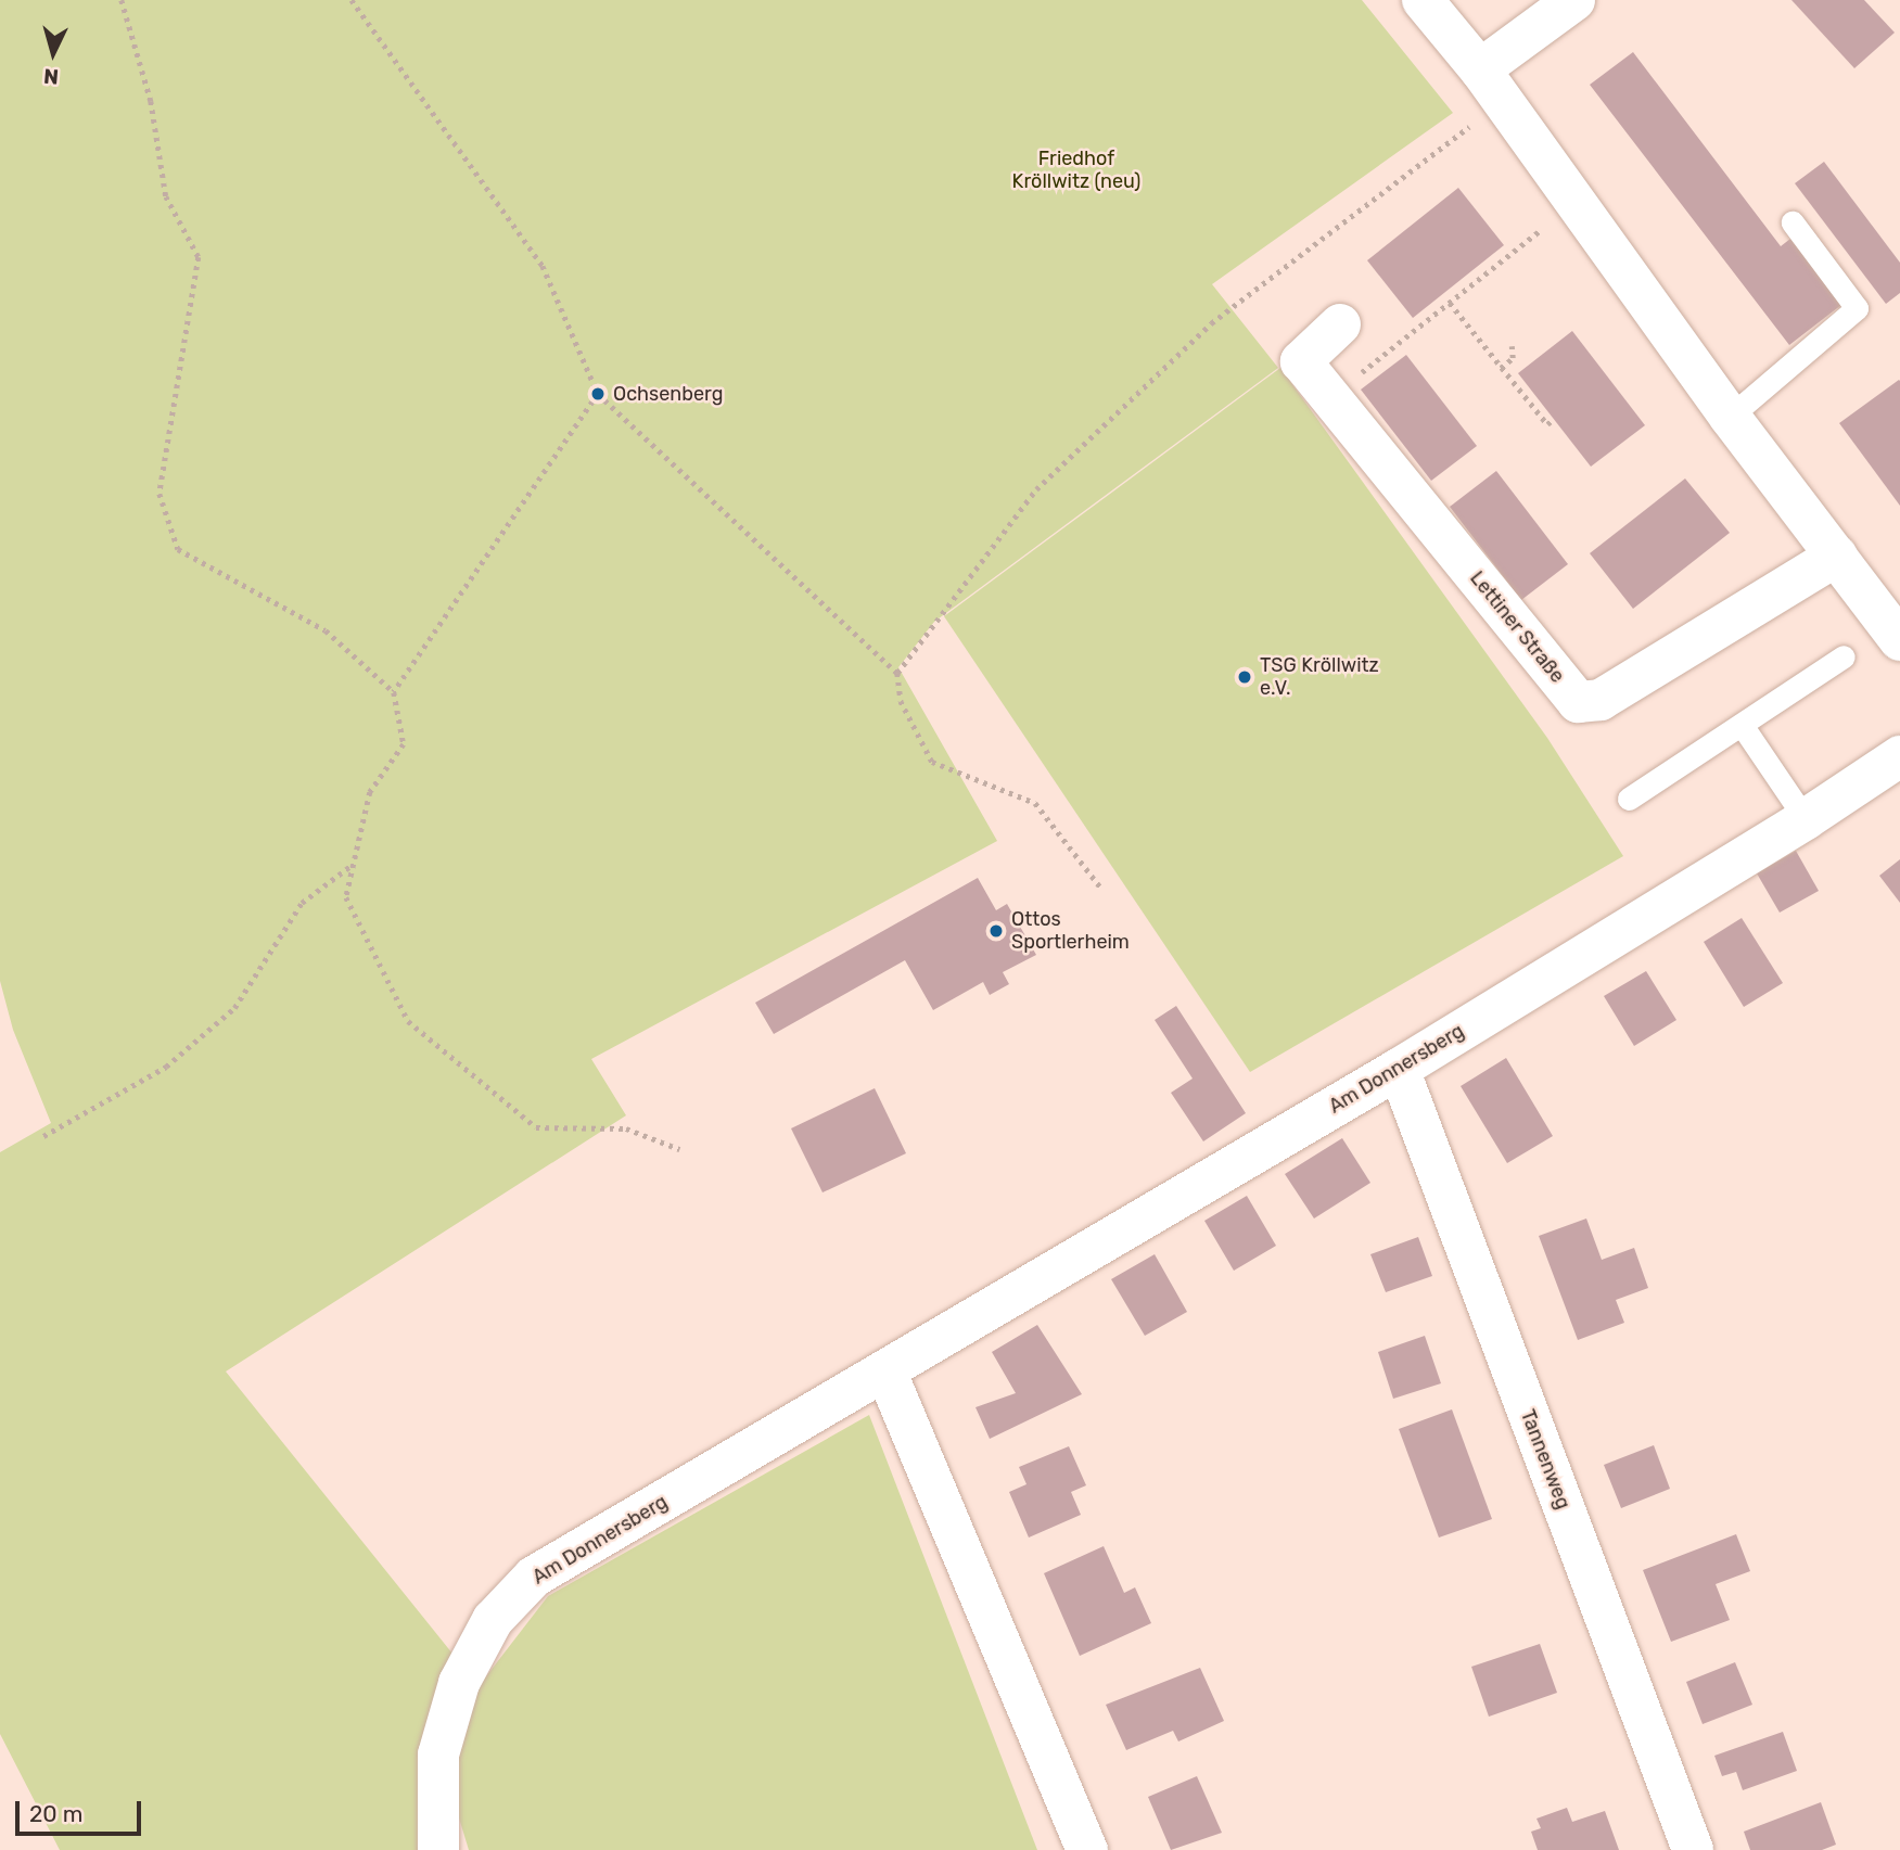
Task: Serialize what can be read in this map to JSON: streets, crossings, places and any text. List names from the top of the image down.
{
  "streets": {
    "street": ["Lettiner Straße", "Am Donnersberg", "Tannenweg"]
  },
  "crossings": [
    ["Am Donnersberg", "Tannenweg"]
  ],
  "parks": ["Friedhof Kröllwitz (neu)"],
  "places": ["Ochsenberg", "TSG Kröllwitz e.V.", "Ottos Sportlerheim"],
  "scale_bar": "20 m",
  "north": "bottom"
}
